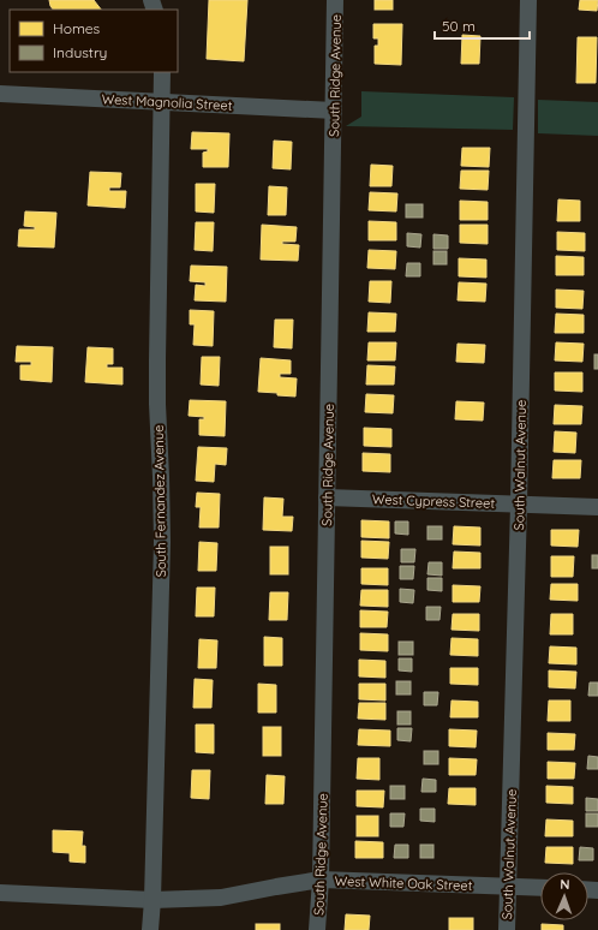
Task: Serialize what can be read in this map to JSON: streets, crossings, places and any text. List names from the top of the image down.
{
  "streets": {
    "street": [
      "South Ridge Avenue",
      "West Magnolia Street",
      "South Walnut Avenue",
      "South Fernandez Avenue",
      "West Cypress Street",
      "West White Oak Street"
    ]
  },
  "crossings": [
    ["South Ridge Avenue", "West Magnolia Street"],
    ["South Ridge Avenue", "West Cypress Street"],
    ["South Ridge Avenue", "West White Oak Street"],
    ["West Magnolia Street", "South Fernandez Avenue"],
    ["South Walnut Avenue", "West Cypress Street"],
    ["South Walnut Avenue", "West White Oak Street"],
    ["South Fernandez Avenue", "West White Oak Street"]
  ],
  "legend": ["Homes", "Industry"],
  "scale_bar": "50 m",
  "north": "top"
}
